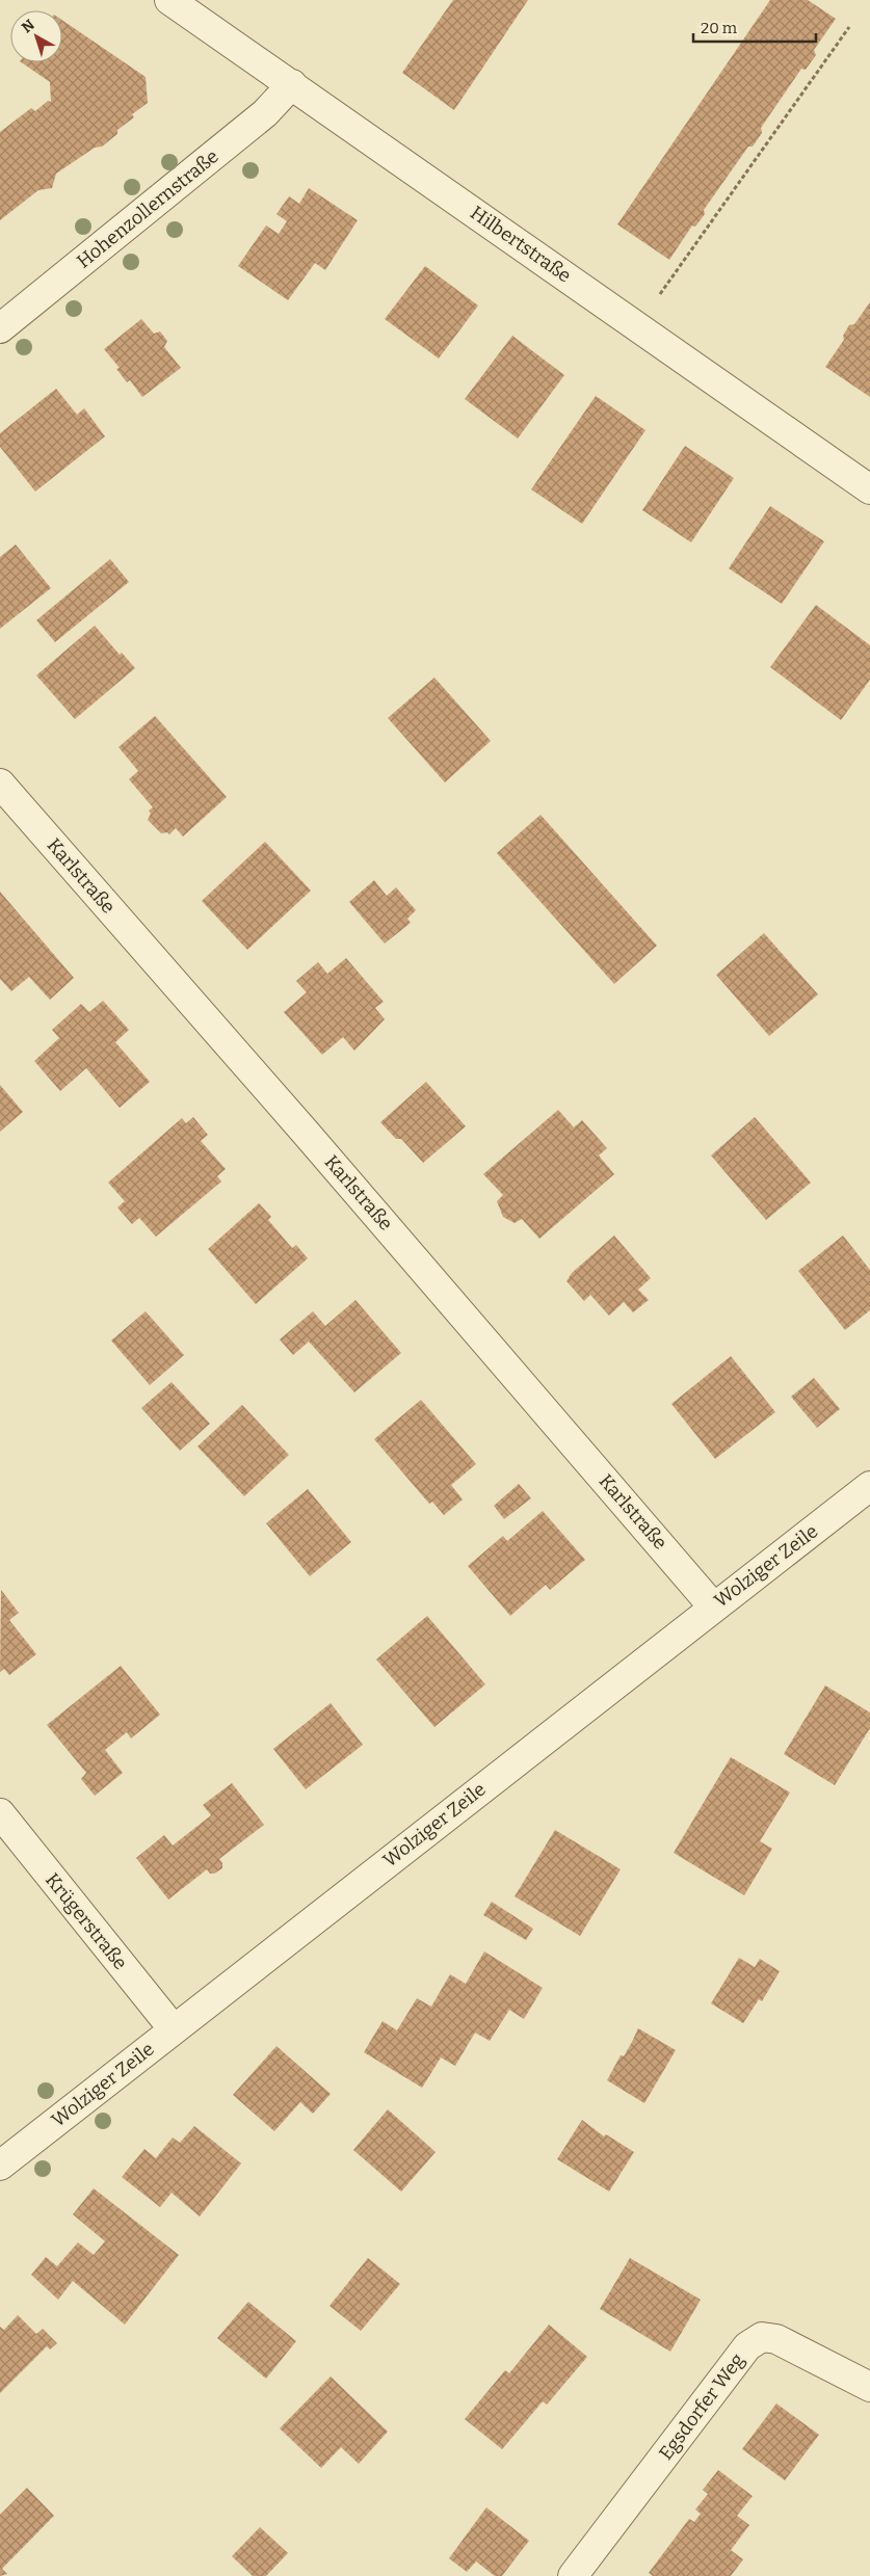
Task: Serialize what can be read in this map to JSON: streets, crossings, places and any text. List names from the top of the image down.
{
  "streets": {
    "street": [
      "Hohenzollernstraße",
      "Hilbertstraße",
      "Karlstraße",
      "Wolziger Zeile",
      "Krügerstraße",
      "Egsdorfer Weg"
    ]
  },
  "crossings": [
    ["Hohenzollernstraße", "Hilbertstraße"],
    ["Karlstraße", "Wolziger Zeile"],
    ["Wolziger Zeile", "Krügerstraße"]
  ],
  "scale_bar": "20 m",
  "north": "top left"
}
